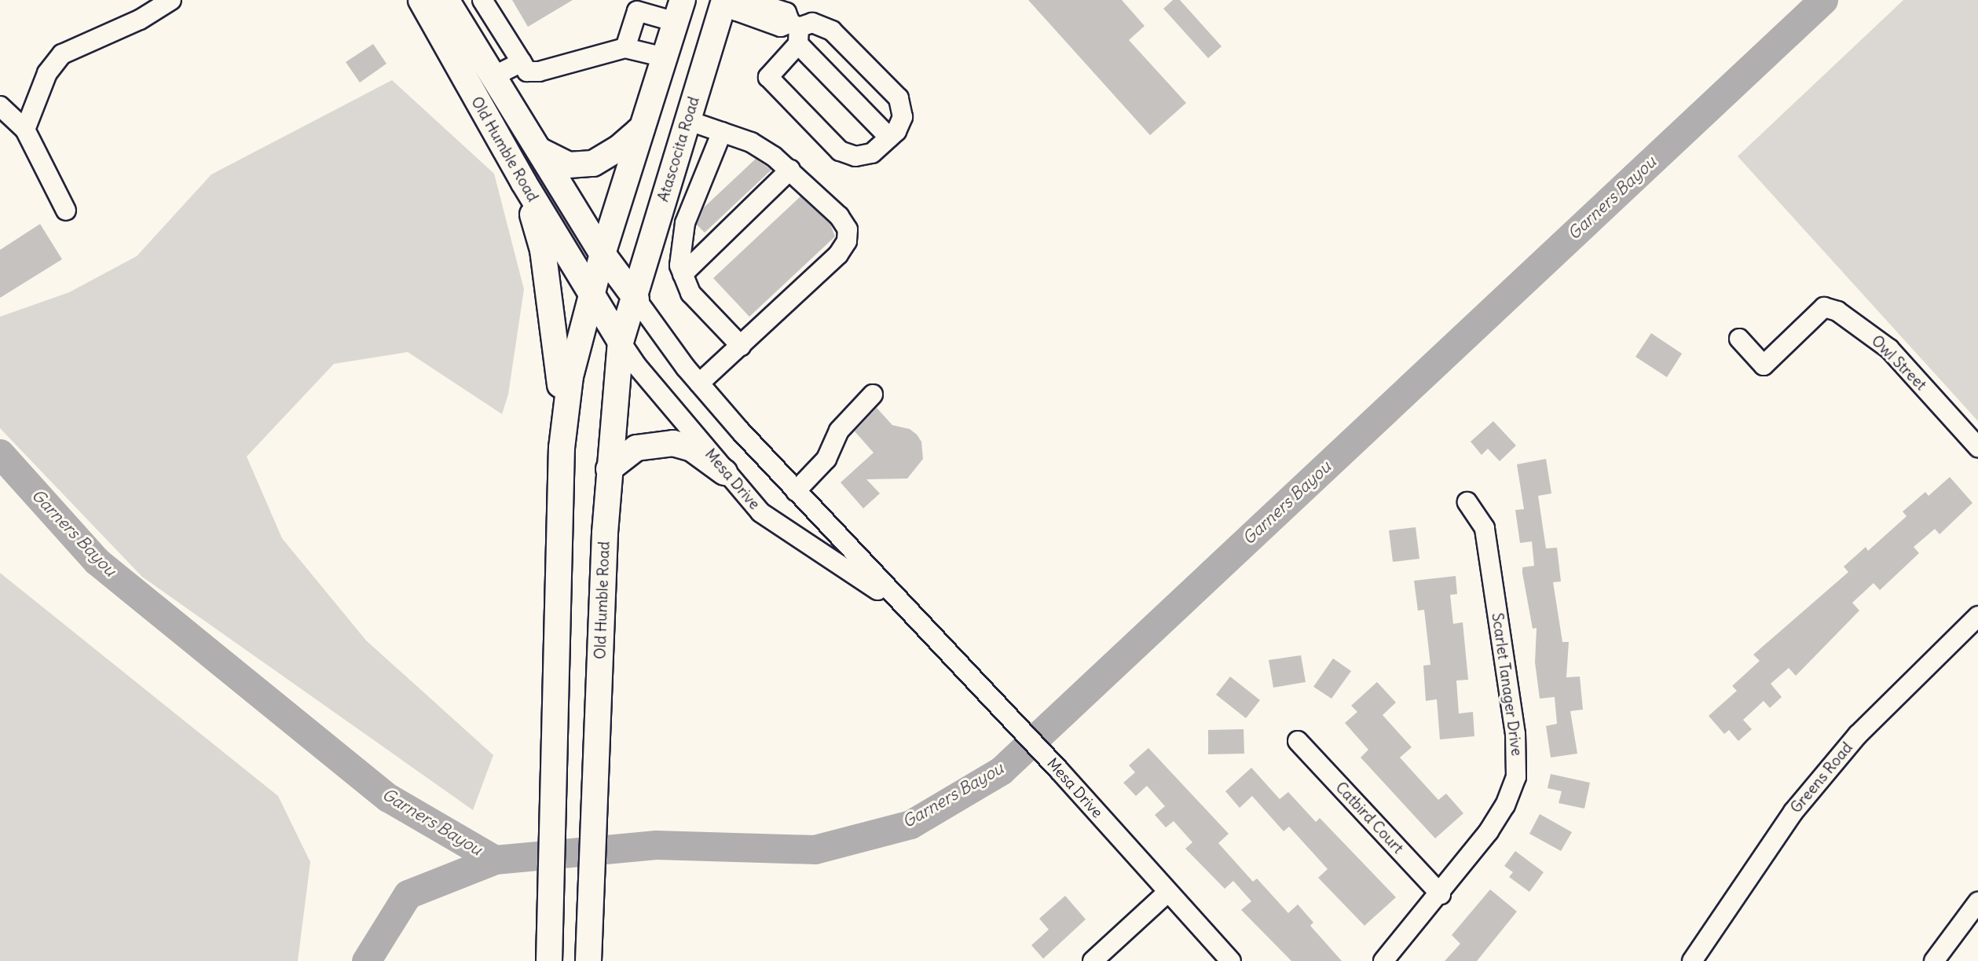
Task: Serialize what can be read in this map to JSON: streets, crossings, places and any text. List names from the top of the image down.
{
  "streets": {
    "main road": ["Old Humble Road", "Atascocita Road", "Mesa Drive"],
    "street": [
      "Owl Street",
      "Scarlet Tanager Drive",
      "Greens Road",
      "Catbird Court"
    ]
  },
  "crossings": [
    ["Old Humble Road", "Atascocita Road"],
    ["Old Humble Road", "Mesa Drive"],
    ["Atascocita Road", "Mesa Drive"],
    ["Scarlet Tanager Drive", "Catbird Court"]
  ],
  "water": ["Garners Bayou"]
}
